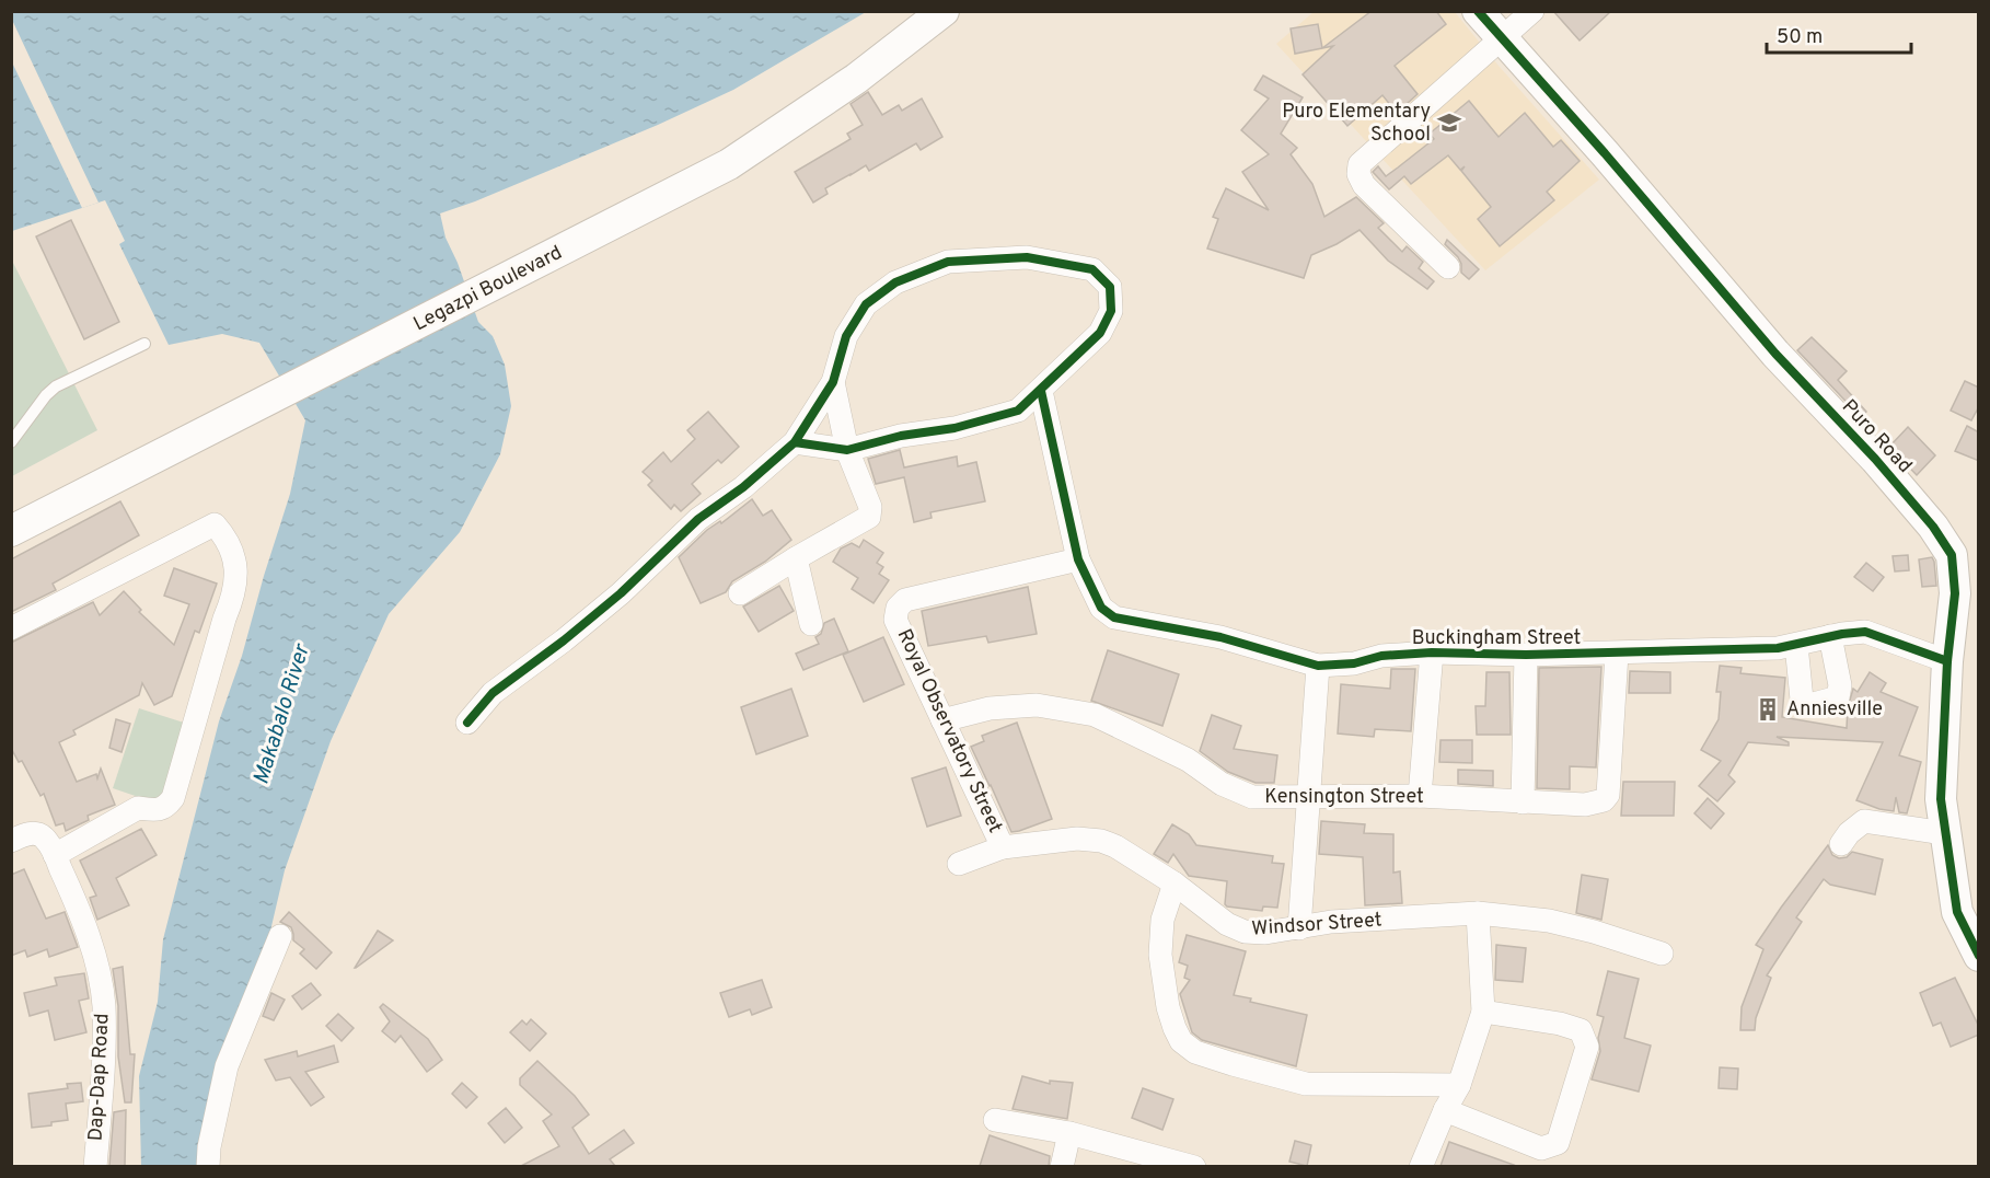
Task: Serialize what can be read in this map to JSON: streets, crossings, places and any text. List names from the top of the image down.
{
  "streets": {
    "street": [
      "Legazpi Boulevard",
      "Puro Road",
      "Buckingham Street",
      "Royal Observatory Street",
      "Kensington Street",
      "Windsor Street",
      "Dap-Dap Road"
    ]
  },
  "crossings": [
    ["Puro Road", "Buckingham Street"],
    ["Buckingham Street", "Royal Observatory Street"],
    ["Buckingham Street", "Kensington Street"],
    ["Royal Observatory Street", "Kensington Street"],
    ["Royal Observatory Street", "Windsor Street"]
  ],
  "water": ["Makabalo River"],
  "places": {
    "school or university": ["Puro Elementary School"],
    "building": ["Anniesville"]
  },
  "scale_bar": "50 m"
}
